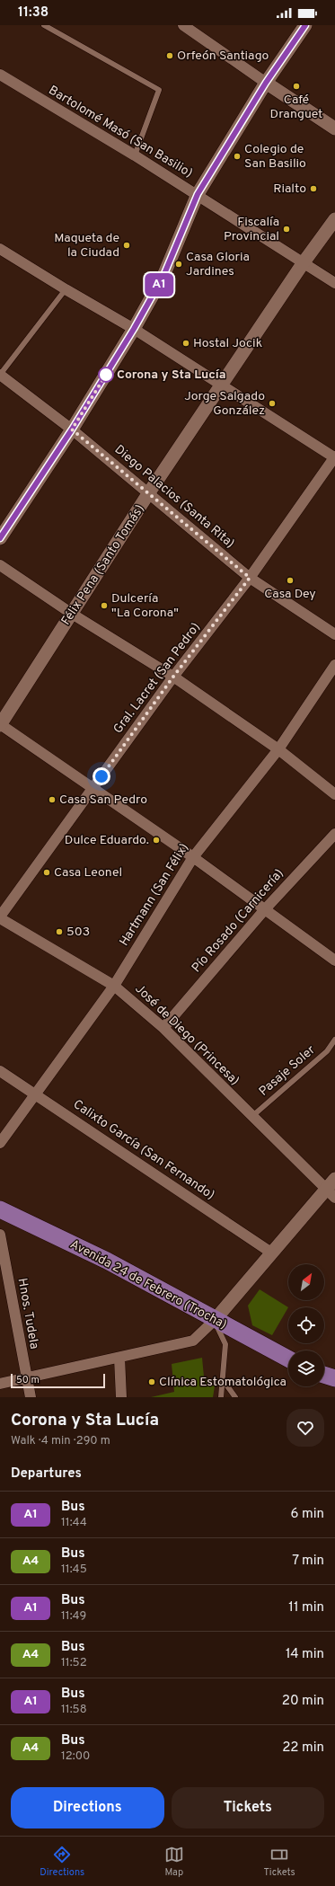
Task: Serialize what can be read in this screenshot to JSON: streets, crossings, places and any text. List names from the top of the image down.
{
  "streets": {
    "main road": ["Avenida 24 de Febrero (Trocha)"],
    "street": [
      "Bartolomé Masó (San Basilio)",
      "Diego Palacios (Santa Rita)",
      "Félix Pena (Santo Tomás)",
      "Gral. Lacret (San Pedro)",
      "Hartmann (San Félix)",
      "Pío Rosado (Carnicería)",
      "José de Diego (Princesa)",
      "Calixto García (San Fernando)",
      "Hnos. Tudela"
    ],
    "lane": ["Pasaje Soler"]
  },
  "crossings": [
    ["Bartolomé Masó (San Basilio)", "Félix Pena (Santo Tomás)"],
    ["Diego Palacios (Santa Rita)", "Félix Pena (Santo Tomás)"],
    ["Diego Palacios (Santa Rita)", "Gral. Lacret (San Pedro)"],
    ["Gral. Lacret (San Pedro)", "José de Diego (Princesa)"],
    ["Hartmann (San Félix)", "José de Diego (Princesa)"],
    ["Hartmann (San Félix)", "Calixto García (San Fernando)"],
    ["Pío Rosado (Carnicería)", "José de Diego (Princesa)"],
    ["José de Diego (Princesa)", "Pasaje Soler"]
  ],
  "places": [
    "Orfeón Santiago",
    "Café Dranguet",
    "Colegio de San Basilio",
    "Rialto",
    "Fiscalía Provincial",
    "Maqueta de la Ciudad",
    "Casa Gloria Jardines",
    "Hostal Jocik",
    "Corona y Sta Lucía",
    "Jorge Salgado González",
    "Casa Dey",
    "Dulcería \"La Corona\"",
    "Casa San Pedro",
    "Dulce Eduardo.",
    "Casa Leonel",
    "503",
    "Clínica Estomatológica"
  ],
  "lines": ["bus line A1"],
  "scale_bar": "50 m",
  "north": "top right",
  "page": {
    "status": "11:38",
    "on_map": "A1",
    "scale": "50 m",
    "heading": [
      ["Corona y Sta Lucía", "Walk · 4 min · 290 m"],
      "Departures"
    ],
    "list": [
      {
        "mark": "A1",
        "name": "Bus",
        "note": "11:44",
        "value": "6 min"
      },
      {
        "mark": "A4",
        "name": "Bus",
        "note": "11:45",
        "value": "7 min"
      },
      {
        "mark": "A1",
        "name": "Bus",
        "note": "11:49",
        "value": "11 min"
      },
      {
        "mark": "A4",
        "name": "Bus",
        "note": "11:52",
        "value": "14 min"
      },
      {
        "mark": "A1",
        "name": "Bus",
        "note": "11:58",
        "value": "20 min"
      },
      {
        "mark": "A4",
        "name": "Bus",
        "note": "12:00",
        "value": "22 min"
      }
    ],
    "buttons": ["Directions", "Tickets"],
    "tabs": ["Directions", "Map", "Tickets"]
  }
}
